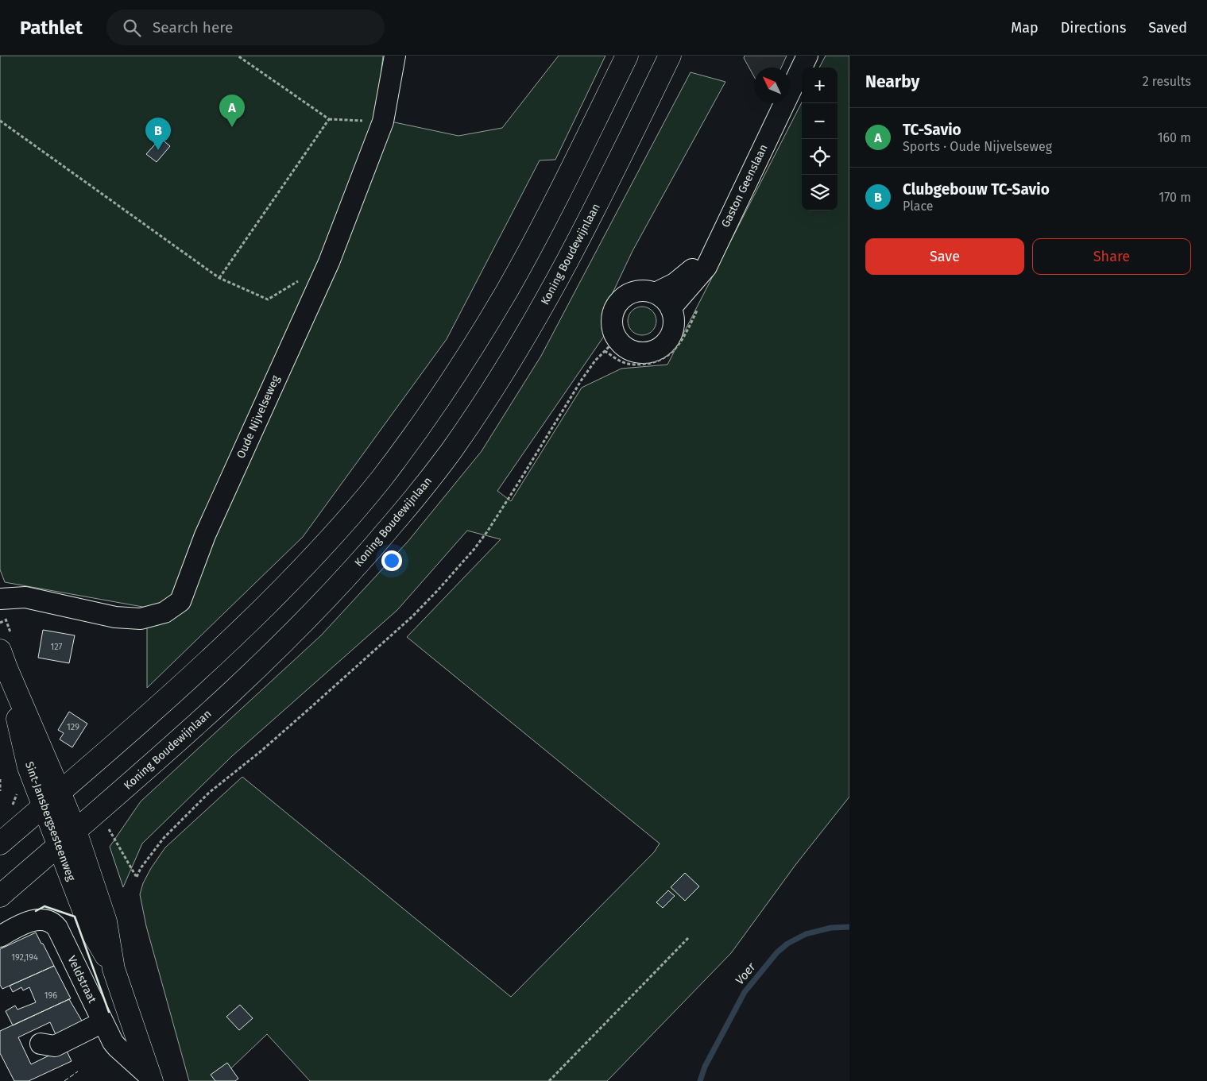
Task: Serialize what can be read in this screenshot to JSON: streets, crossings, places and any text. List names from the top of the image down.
{
  "streets": {
    "main road": ["Koning Boudewijnlaan", "Sint-Jansbergsesteenweg"],
    "street": ["Gaston Geenslaan", "Oude Nijvelseweg", "Veldstraat"]
  },
  "crossings": [
    ["Koning Boudewijnlaan", "Sint-Jansbergsesteenweg"],
    ["Sint-Jansbergsesteenweg", "Veldstraat"]
  ],
  "water": ["Voer"],
  "house_numbers": [
    "127",
    "129",
    "192,194",
    "196"
  ],
  "north": "top left",
  "page": {
    "header": "Pathlet",
    "search": "Search here",
    "nav": ["Map", "Directions", "Saved"],
    "heading": ["Nearby", "2 results"],
    "map_buttons": ["+", "−"],
    "pins": ["A", "B"],
    "list": [
      {
        "mark": "A",
        "name": "TC-Savio",
        "note": "Sports · Oude Nijvelseweg",
        "value": "160 m"
      },
      {
        "mark": "B",
        "name": "Clubgebouw TC-Savio",
        "note": "Place",
        "value": "170 m"
      }
    ],
    "buttons": ["Save", "Share"]
  }
}
